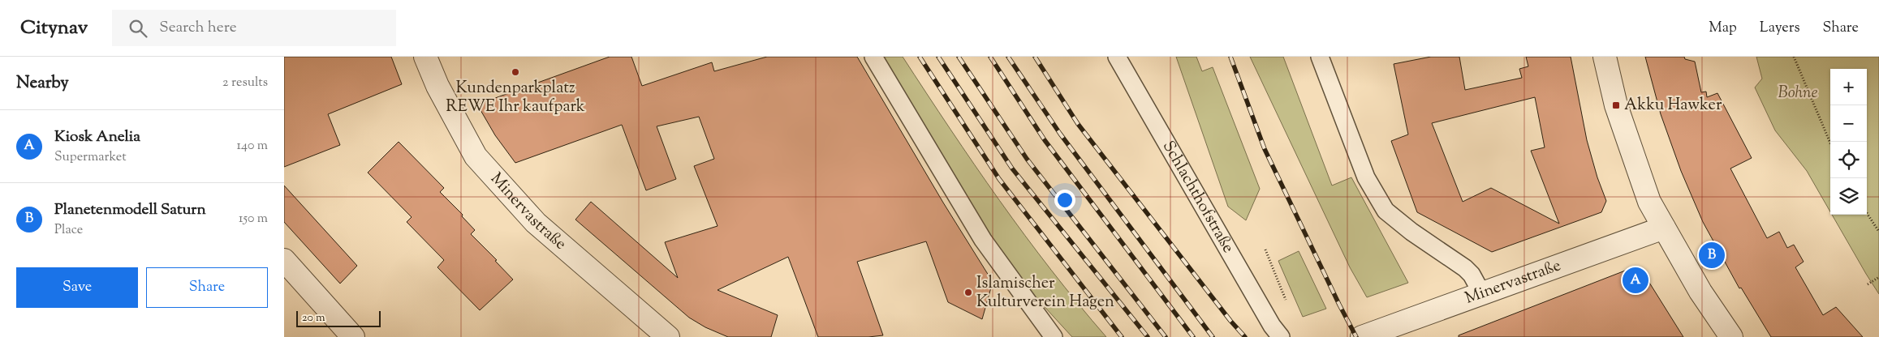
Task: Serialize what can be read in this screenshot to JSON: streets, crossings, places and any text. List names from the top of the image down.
{
  "streets": {
    "street": ["Minervastraße"],
    "lane": ["Schlachthofstraße"]
  },
  "parks": ["Bohne"],
  "places": {
    "other": ["Kundenparkplatz REWE Ihr kaufpark", "Islamischer Kulturverein Hagen"],
    "transit": ["Akku Hawker"]
  },
  "scale_bar": "20 m",
  "page": {
    "header": "Citynav",
    "search": "Search here",
    "nav": ["Map", "Layers", "Share"],
    "heading": ["Nearby", "2 results"],
    "map_buttons": ["+", "−"],
    "list": [
      {
        "mark": "A",
        "name": "Kiosk Anelia",
        "note": "Supermarket",
        "value": "140 m"
      },
      {
        "mark": "B",
        "name": "Planetenmodell Saturn",
        "note": "Place",
        "value": "150 m"
      }
    ],
    "pins": ["B", "A"],
    "buttons": ["Save", "Share"],
    "scale": "20 m"
  }
}
